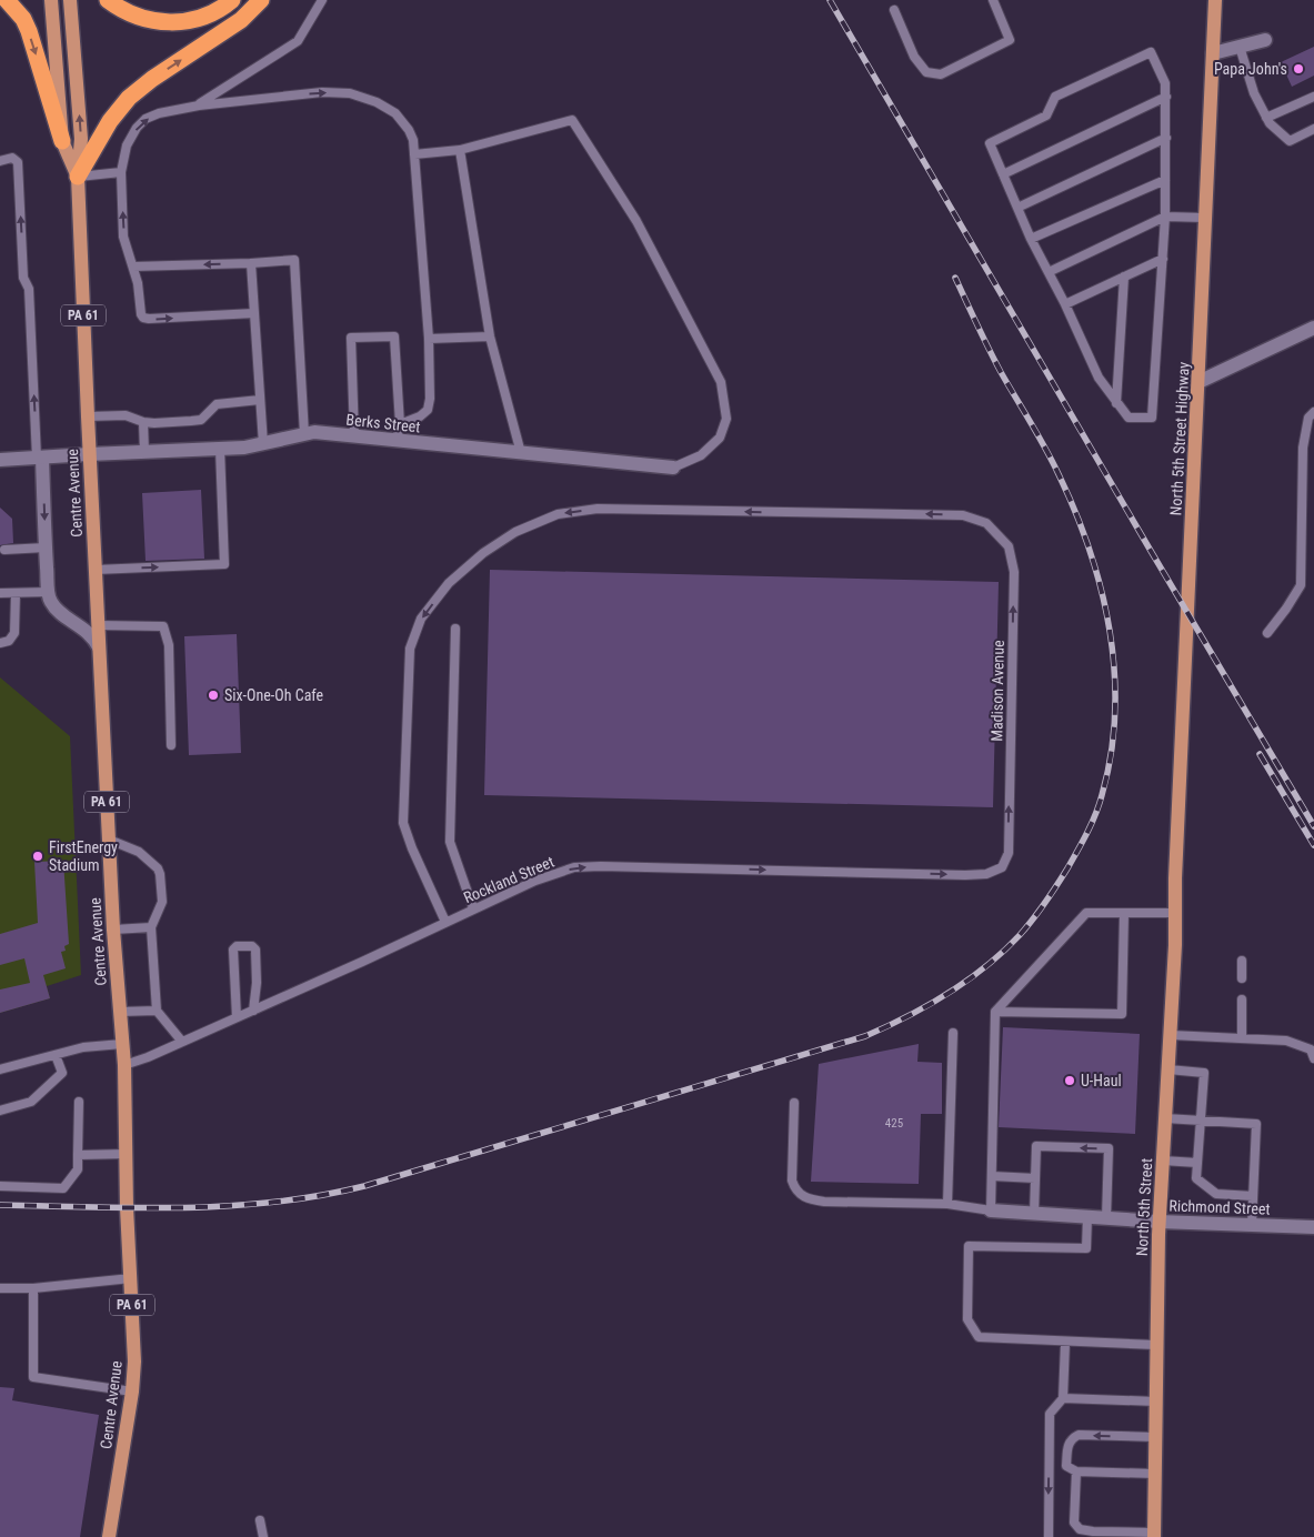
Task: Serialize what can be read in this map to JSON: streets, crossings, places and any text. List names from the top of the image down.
{
  "streets": {
    "main road": [
      "PA 61",
      "North 5th Street Highway",
      "Centre Avenue",
      "North 5th Street"
    ],
    "street": ["Berks Street", "Richmond Street"],
    "lane": ["Madison Avenue", "Rockland Street"]
  },
  "crossings": [
    ["Berks Street", "Centre Avenue"],
    ["North 5th Street Highway", "North 5th Street"],
    ["Centre Avenue", "Rockland Street"],
    ["Madison Avenue", "Rockland Street"],
    ["North 5th Street", "Richmond Street"]
  ],
  "one_way": ["Rockland Street"],
  "places": [
    "Papa John's",
    "Six-One-Oh Cafe",
    "FirstEnergy Stadium",
    "U-Haul"
  ],
  "house_numbers": ["425"]
}
